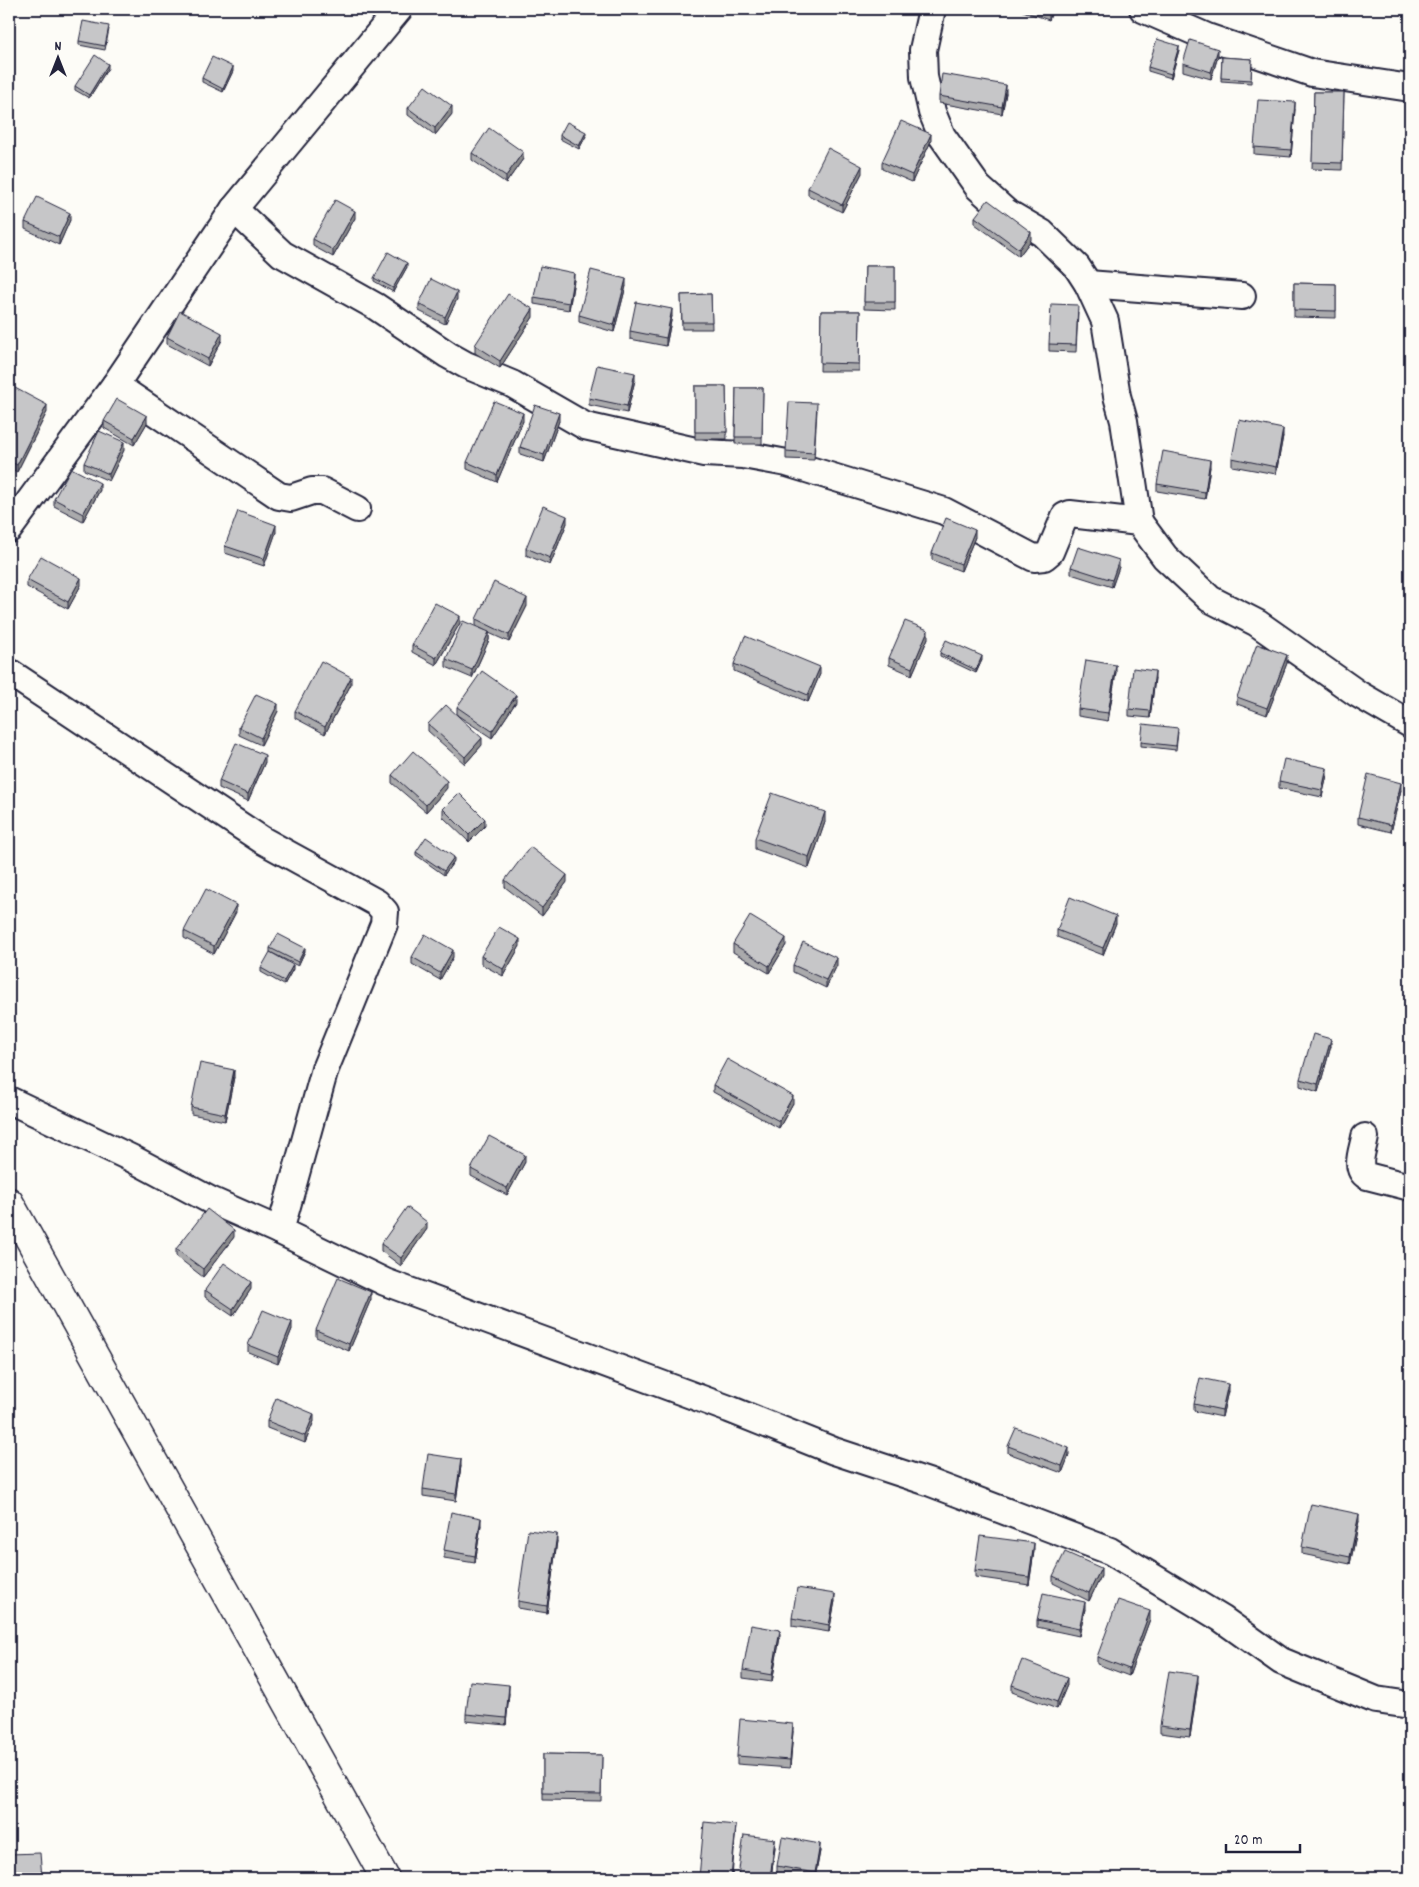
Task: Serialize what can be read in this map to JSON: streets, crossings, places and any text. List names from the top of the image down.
{
  "scale_bar": "20 m",
  "north": "top"
}
